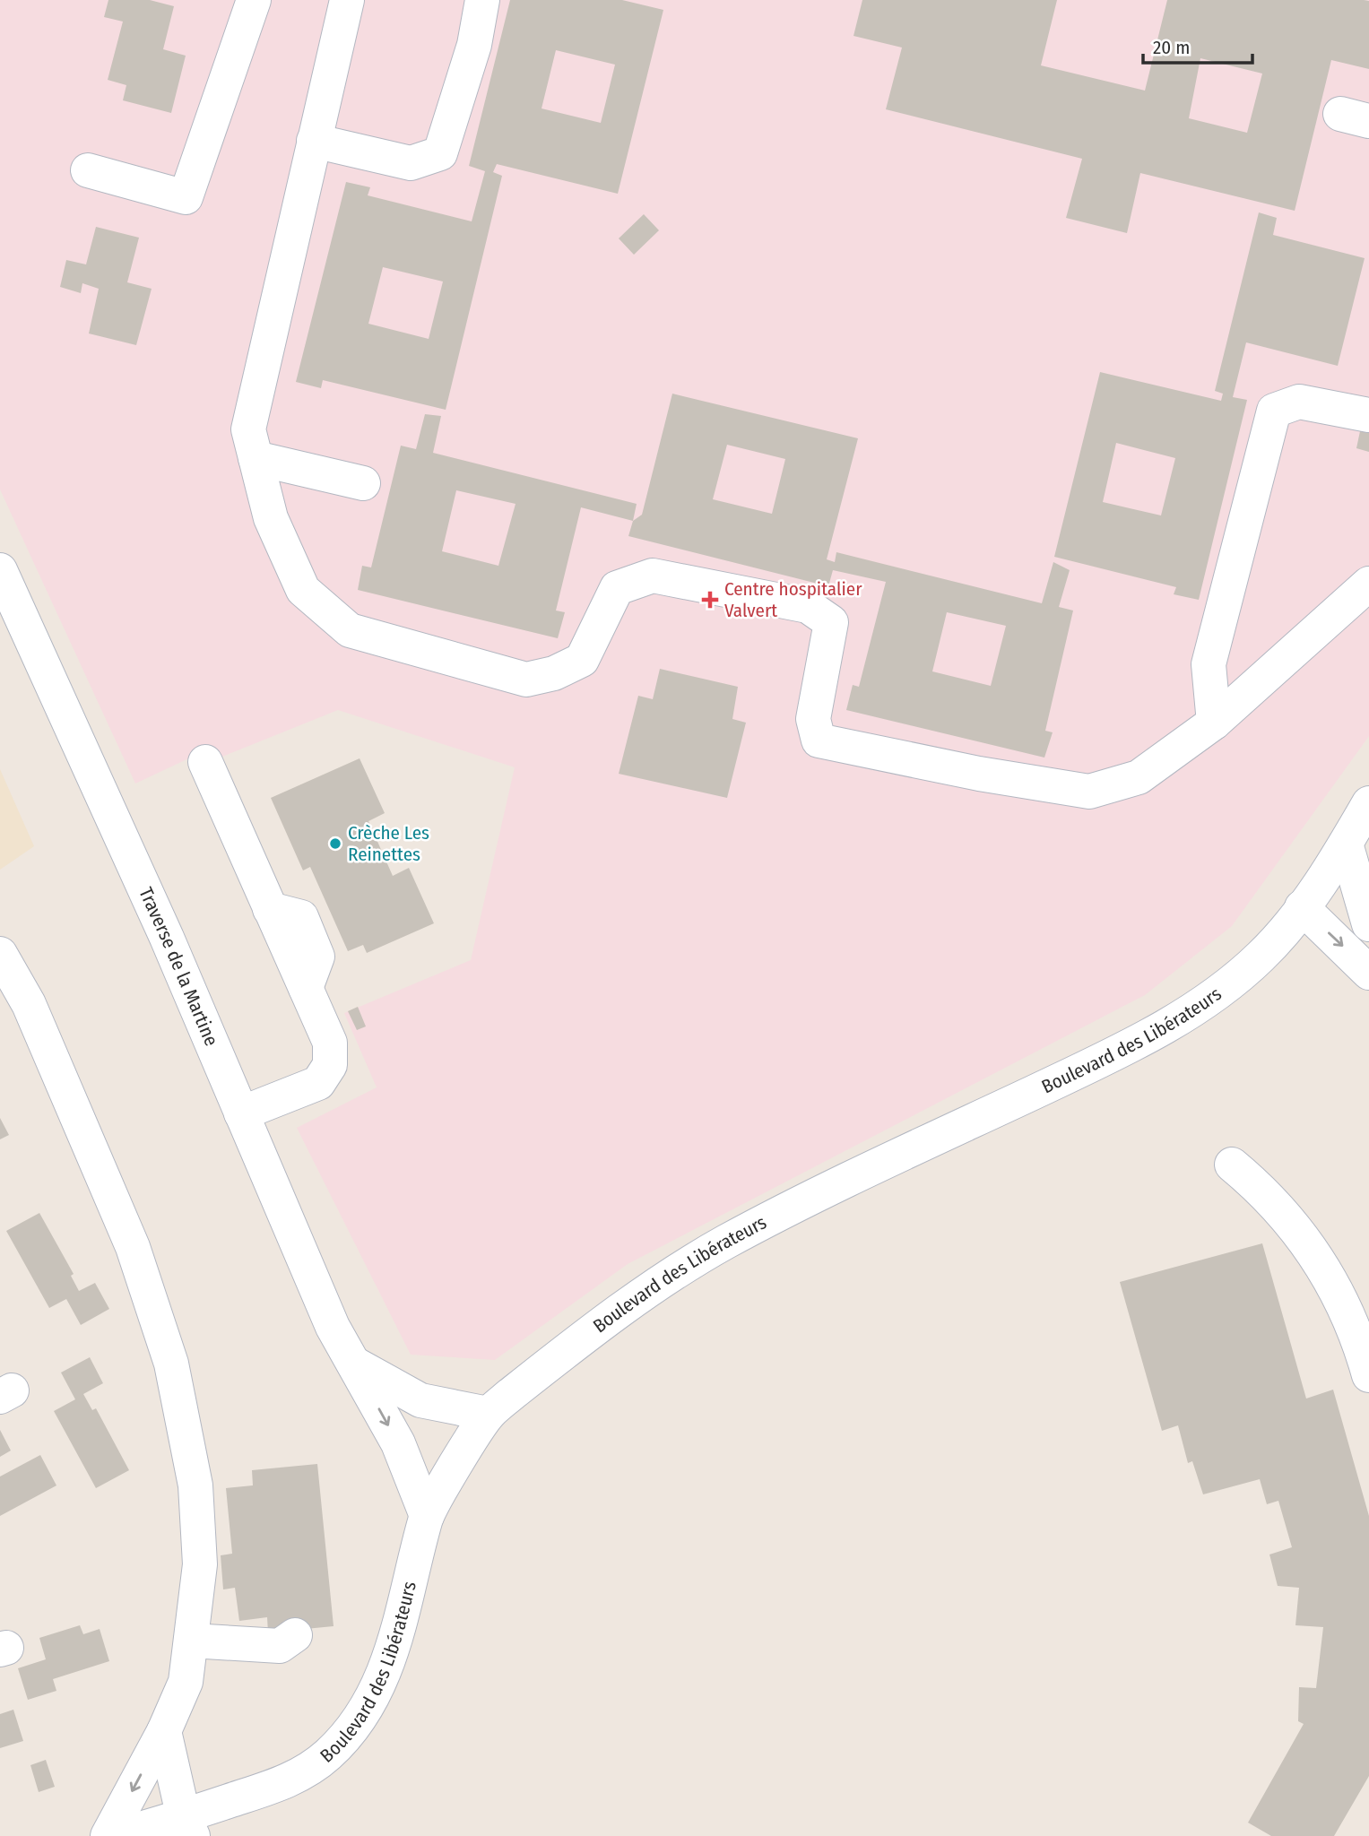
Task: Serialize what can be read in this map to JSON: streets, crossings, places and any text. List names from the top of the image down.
{
  "streets": {
    "street": ["Traverse de la Martine", "Boulevard des Libérateurs"]
  },
  "crossings": [
    ["Traverse de la Martine", "Boulevard des Libérateurs"]
  ],
  "places": {
    "health": ["Centre hospitalier Valvert"],
    "other": ["Crèche Les Reinettes"]
  },
  "scale_bar": "20 m"
}
